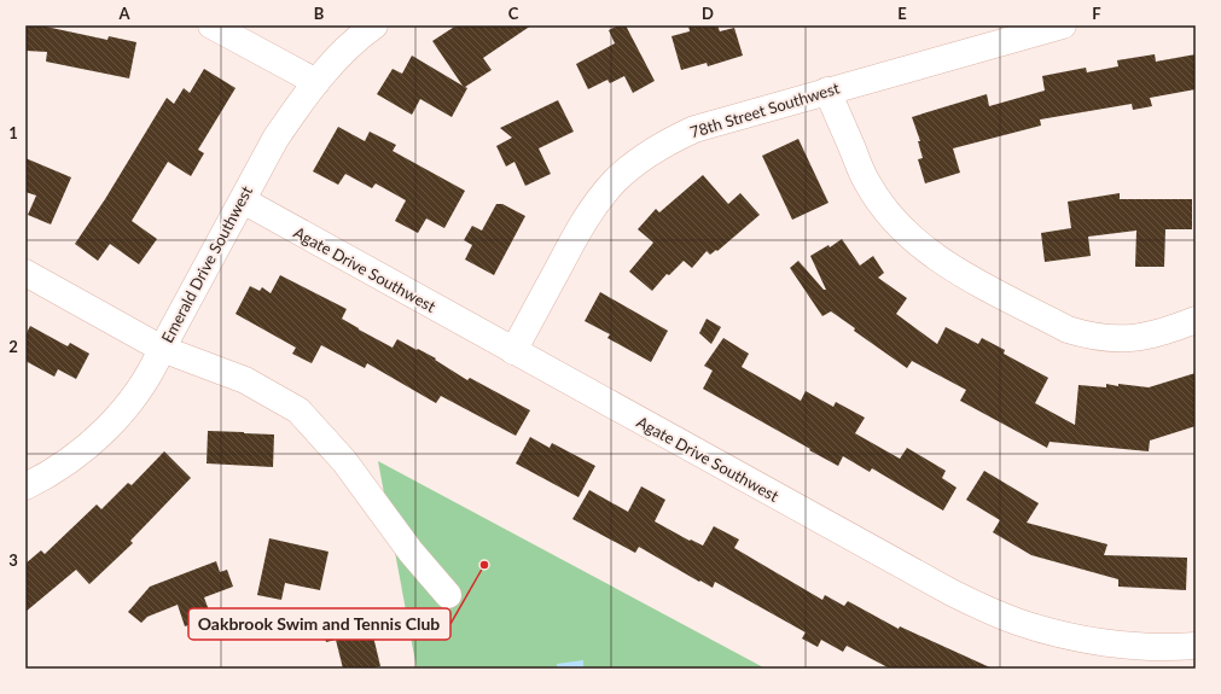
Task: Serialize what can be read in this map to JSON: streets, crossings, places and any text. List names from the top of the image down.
{
  "streets": {
    "street": ["78th Street Southwest", "Emerald Drive Southwest", "Agate Drive Southwest"]
  },
  "crossings": [
    ["78th Street Southwest", "Agate Drive Southwest"],
    ["Emerald Drive Southwest", "Agate Drive Southwest"]
  ],
  "places": ["Oakbrook Swim and Tennis Club"],
  "grid": {
    "columns": [
      "A",
      "B",
      "C",
      "D",
      "E",
      "F"
    ],
    "rows": ["1", "2", "3"]
  }
}
